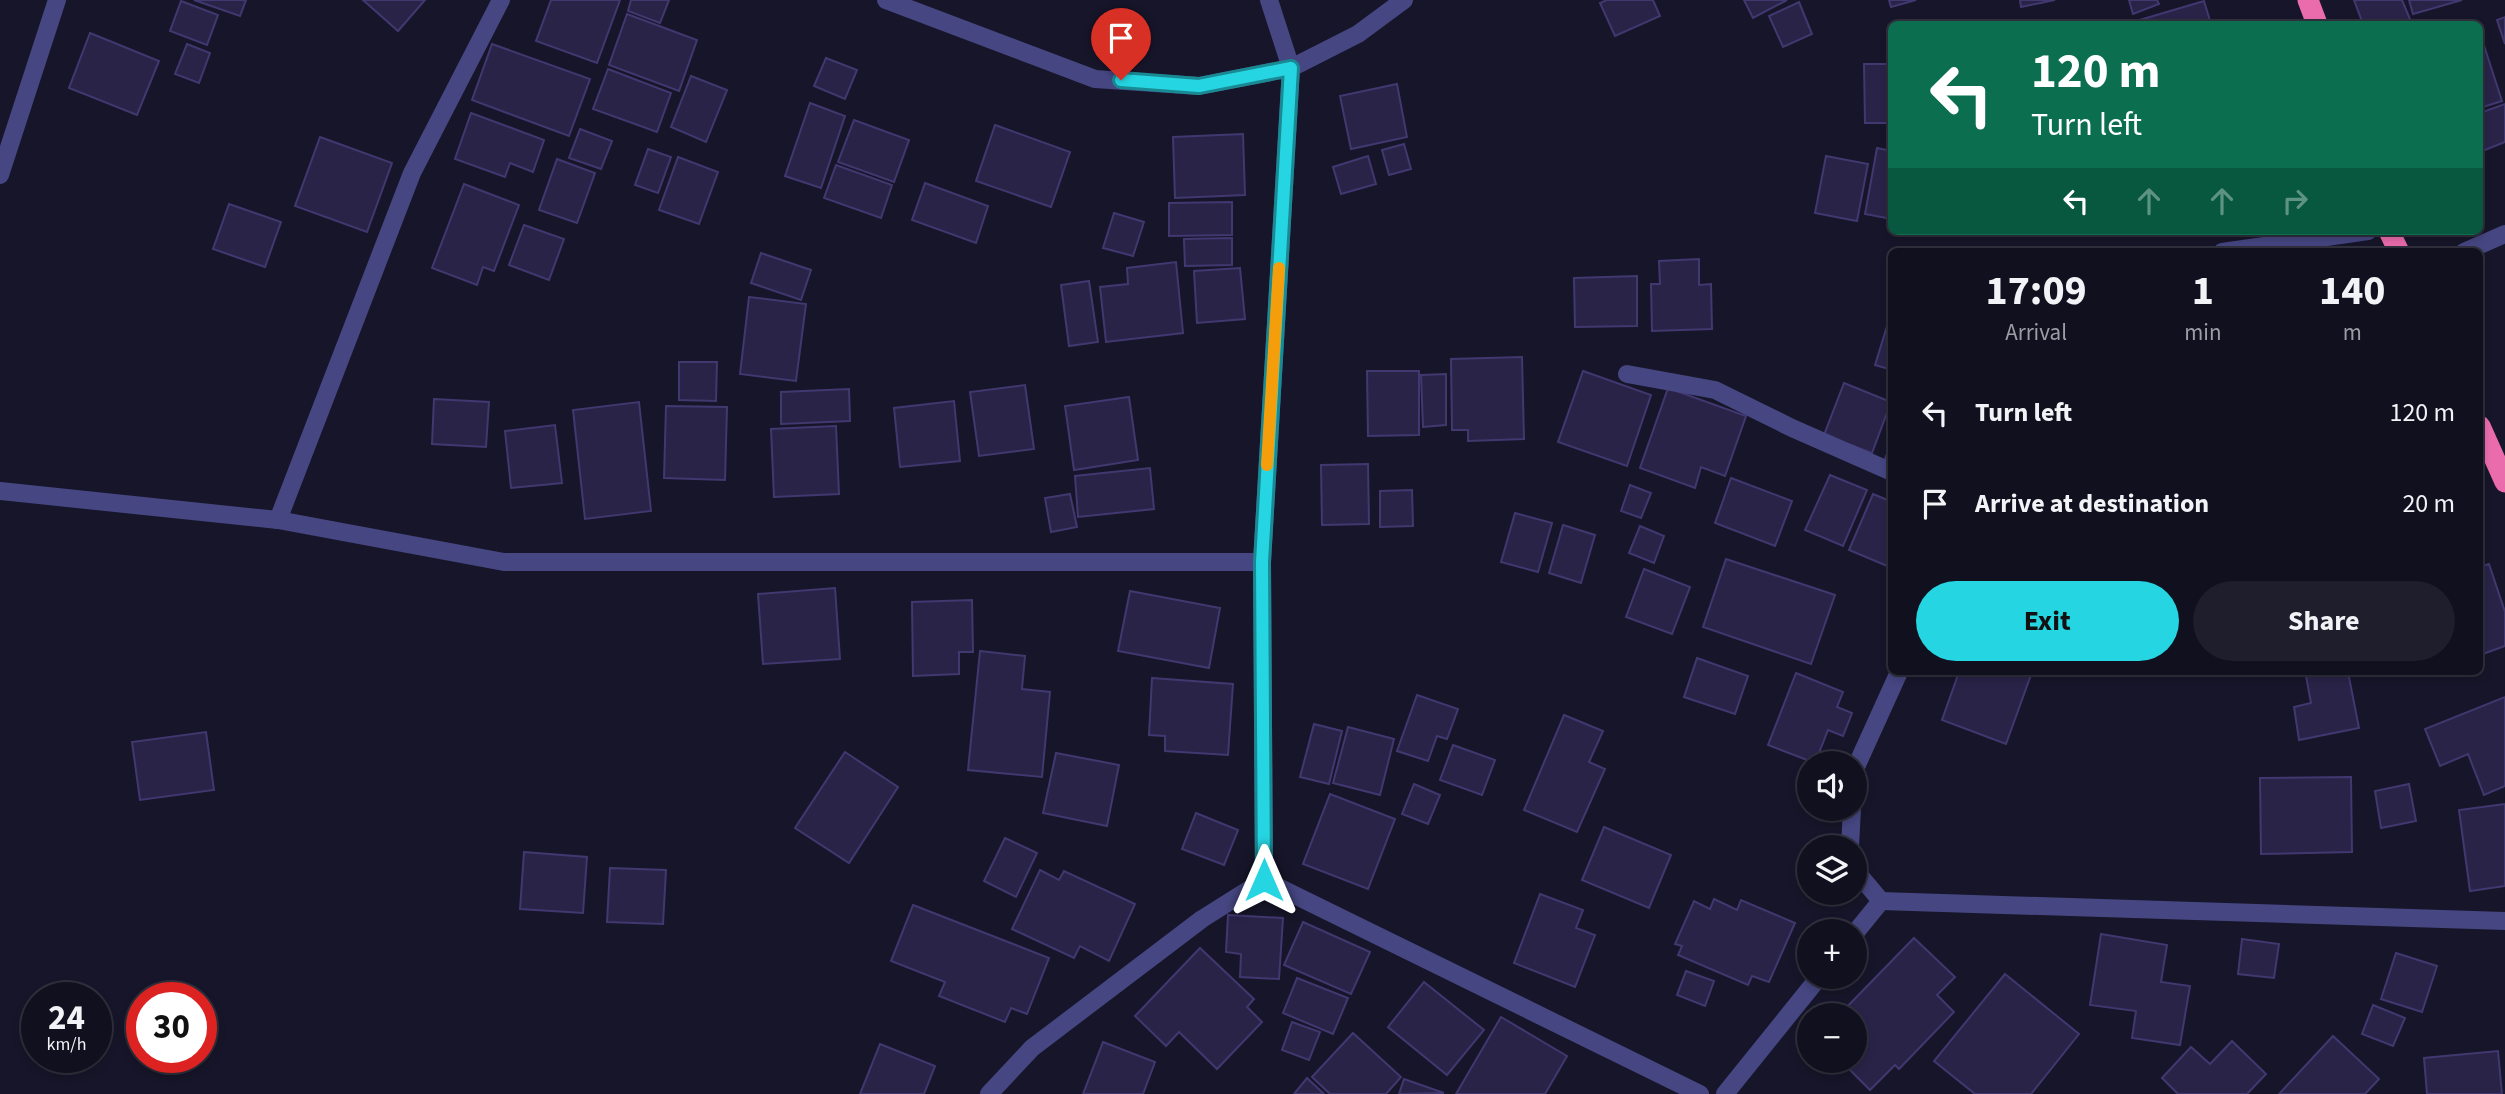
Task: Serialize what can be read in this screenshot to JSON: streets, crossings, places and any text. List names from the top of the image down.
{
  "page": {
    "turn": ["120 m", "Turn left"],
    "eta": [
      "17:09",
      "Arrival",
      "1",
      "min",
      "140",
      "m"
    ],
    "list": [
      {
        "name": "Turn left",
        "value": "120 m"
      },
      {
        "name": "Arrive at destination",
        "value": "20 m"
      }
    ],
    "buttons": ["Exit", "Share"],
    "map_buttons": ["+", "−"],
    "speed": "24 km/h",
    "limit": "30"
  }
}
